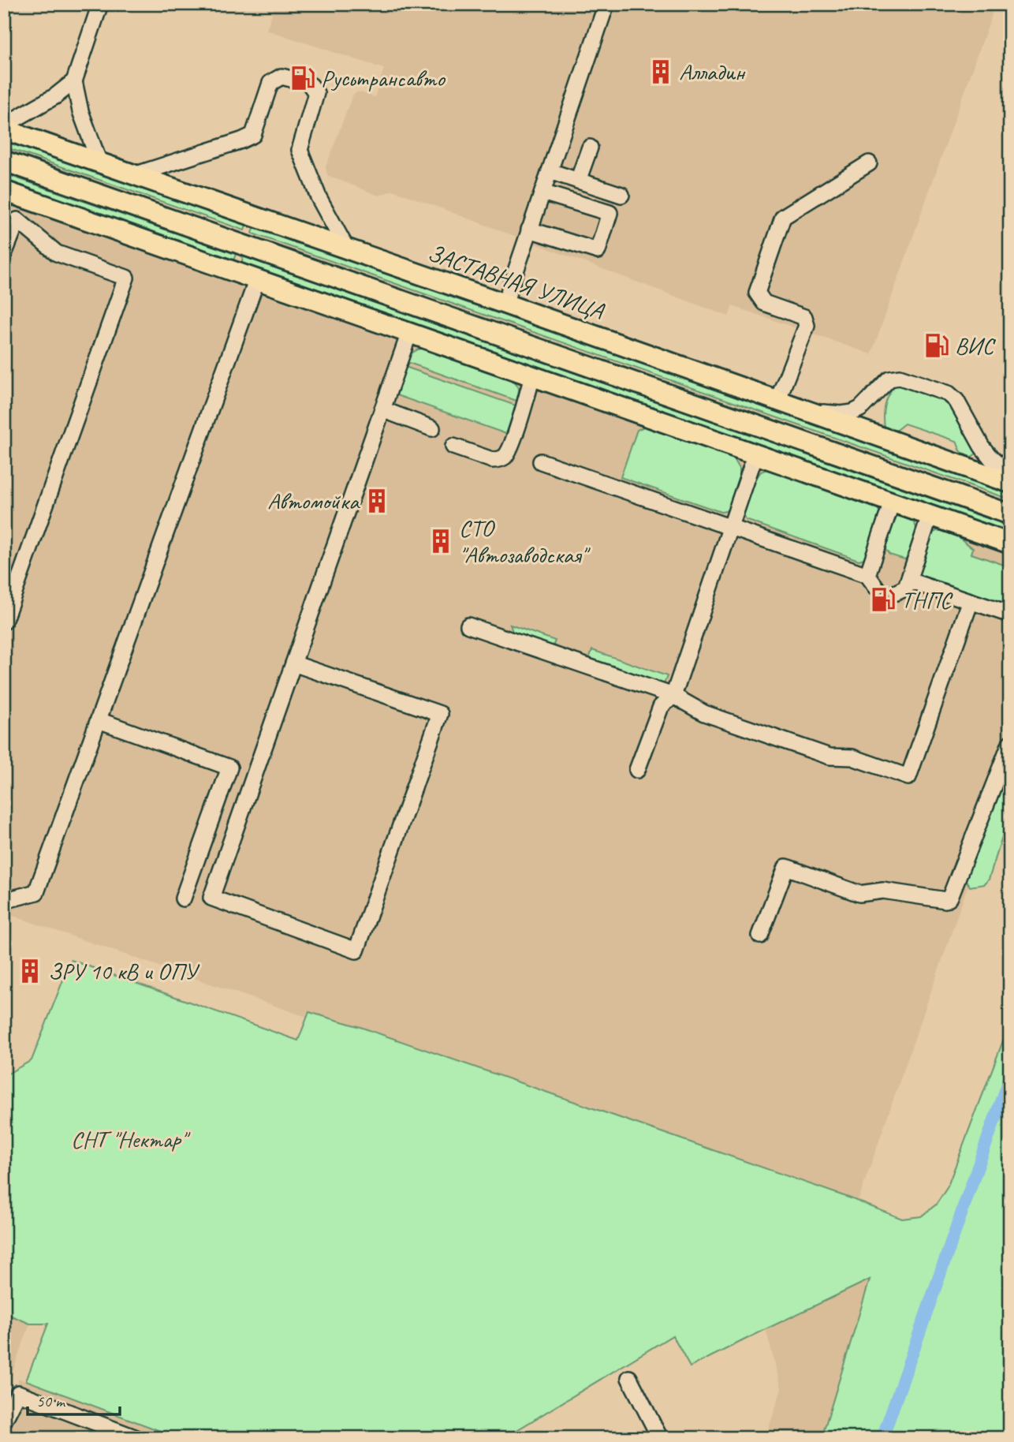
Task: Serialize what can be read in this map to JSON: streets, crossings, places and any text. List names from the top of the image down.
{
  "streets": {
    "main road": ["ЗАСТАВНАЯ УЛИЦА"]
  },
  "parks": ["СНТ \"Нектар\""],
  "places": {
    "building": [
      "Алладин",
      "Автомойка",
      "СТО \"Автозаводская\"",
      "ЗРУ 10 кВ и ОПУ"
    ],
    "fuel station": ["Русьтрансавто", "ВИС", "ТНПС"]
  },
  "scale_bar": "50 m"
}
